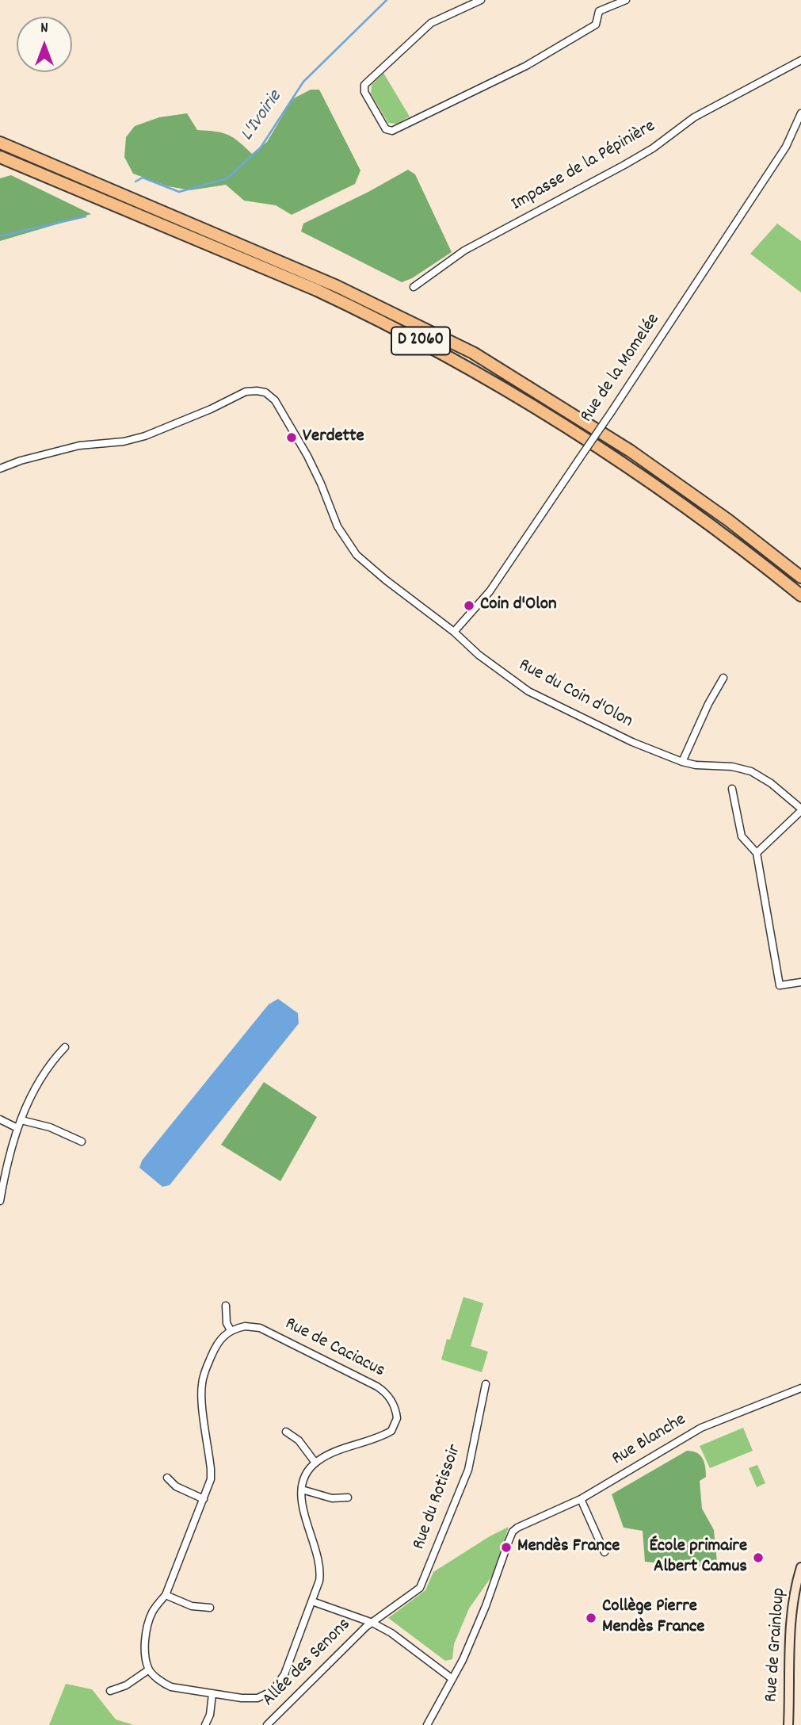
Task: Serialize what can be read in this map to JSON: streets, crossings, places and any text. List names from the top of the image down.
{
  "streets": {
    "highway": ["D 2060"],
    "street": [
      "Impasse de la Pépinière",
      "Rue de la Momelée",
      "Rue du Coin d'Olon",
      "Rue de Caciacus",
      "Rue Blanche",
      "Rue du Rotissoir",
      "Rue de Grainloup",
      "Allée des Senons"
    ]
  },
  "crossings": [
    ["Rue de la Momelée", "Rue du Coin d'Olon"],
    ["Rue Blanche", "Allée des Senons"],
    ["Rue du Rotissoir", "Allée des Senons"]
  ],
  "water": ["L'Ivoirie"],
  "places": [
    "Verdette",
    "Coin d'Olon",
    "Mendès France",
    "École primaire Albert Camus",
    "Collège Pierre Mendès France"
  ],
  "north": "top"
}
